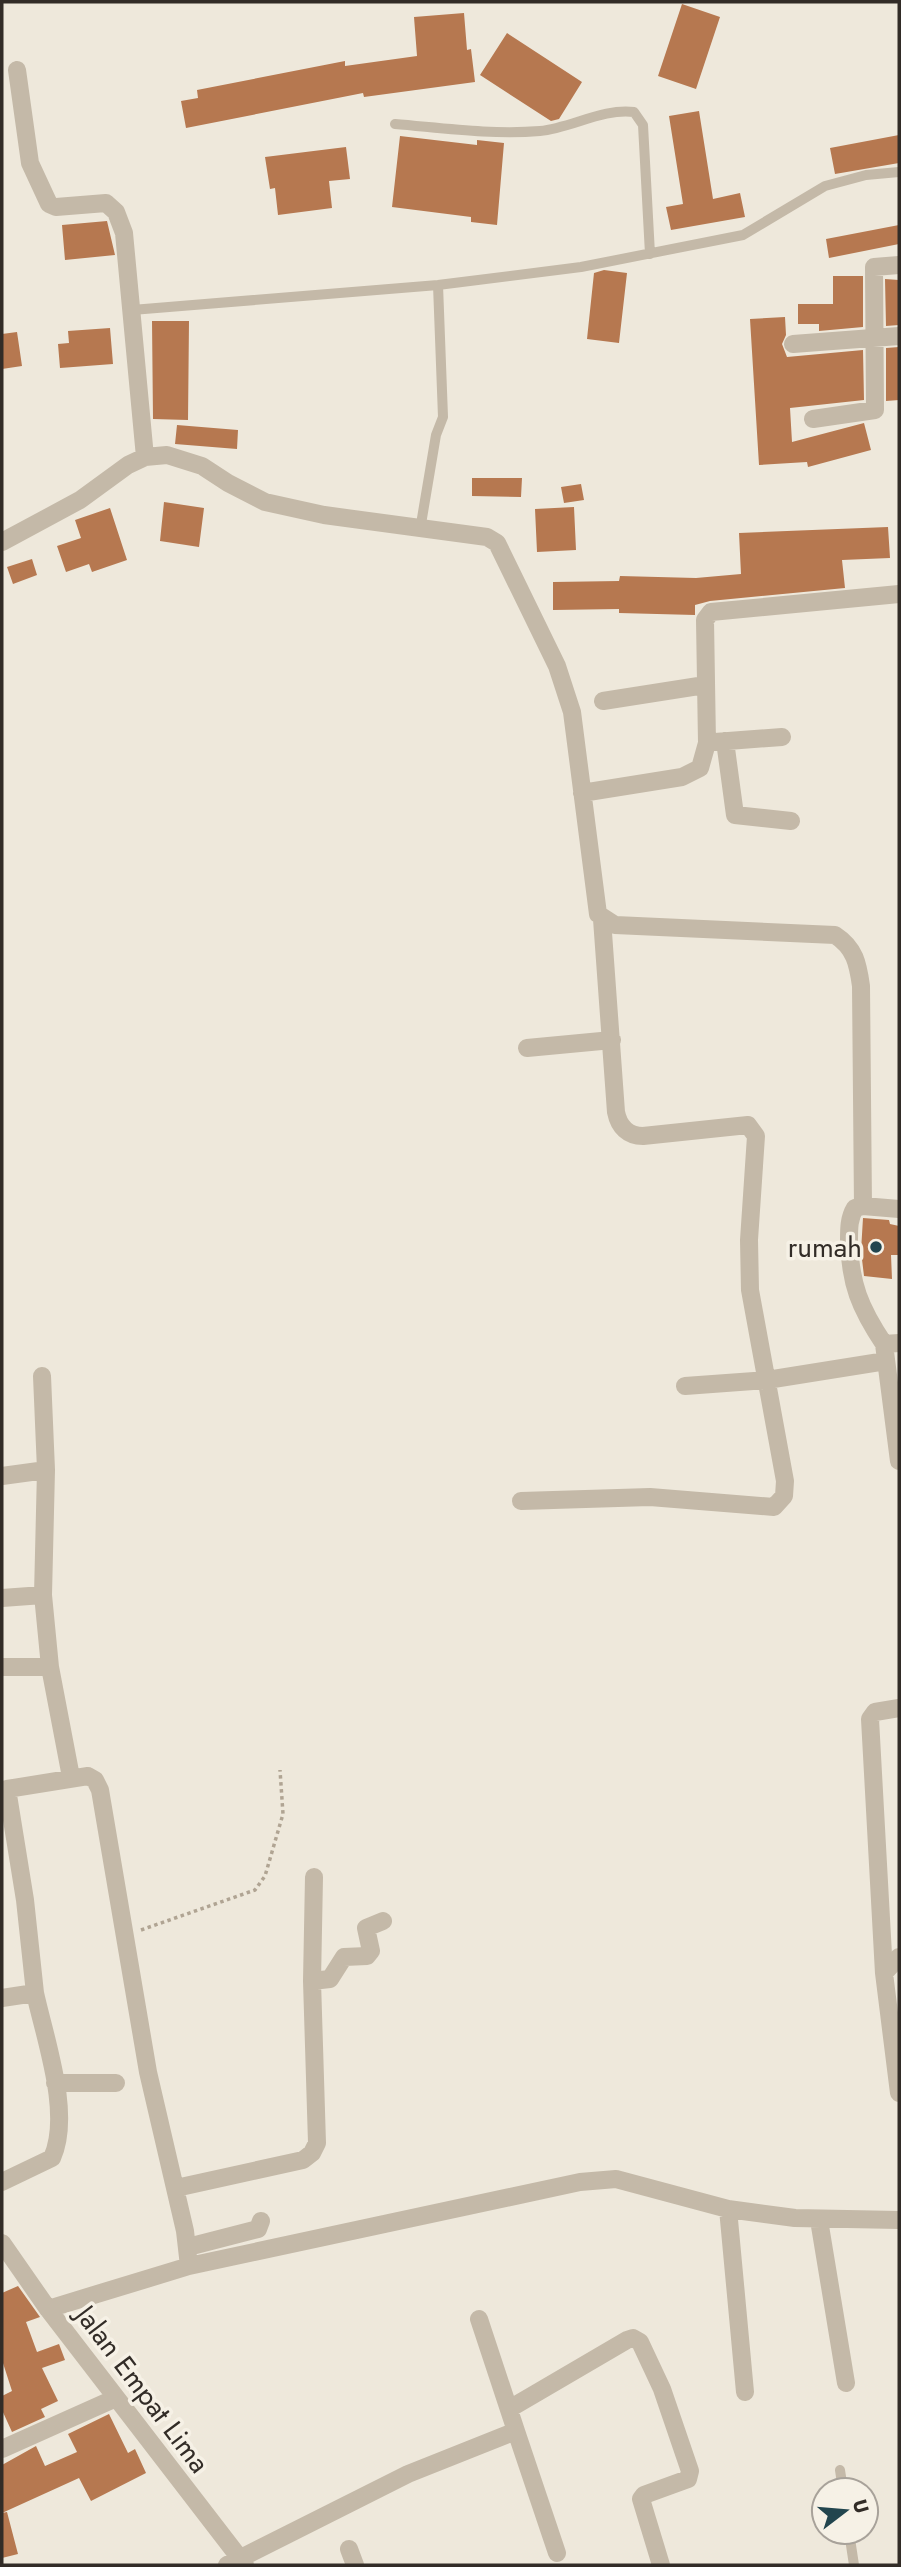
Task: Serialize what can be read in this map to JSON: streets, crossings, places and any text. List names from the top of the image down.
{
  "streets": {
    "street": ["Jalan Empat Lima"]
  },
  "places": ["rumah"],
  "north": "right"
}
